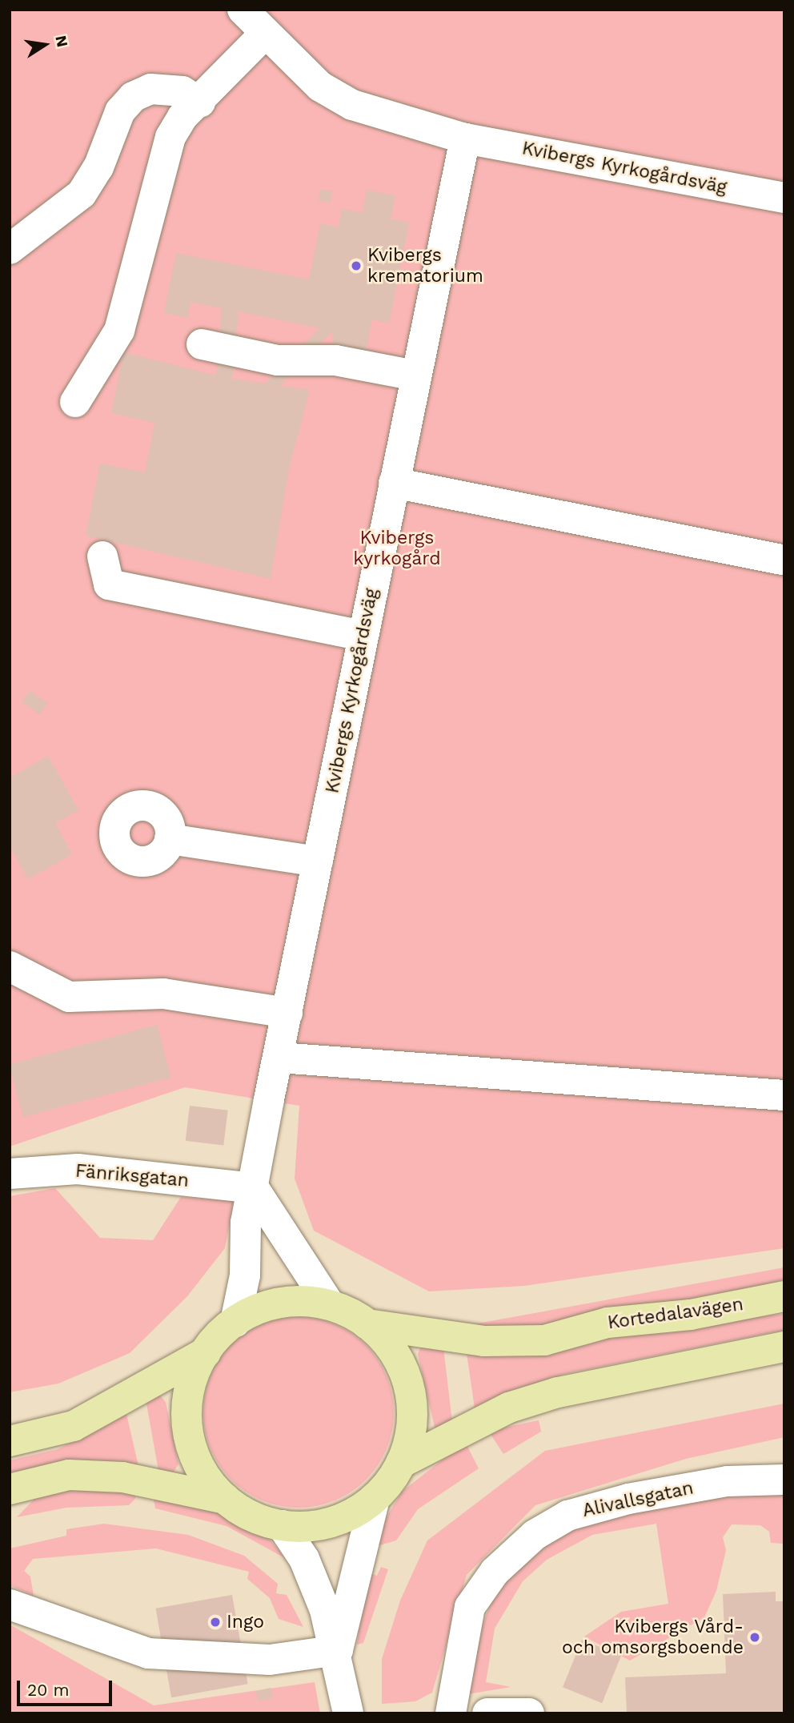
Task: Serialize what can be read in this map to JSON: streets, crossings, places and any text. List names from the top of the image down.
{
  "streets": {
    "main road": ["Kortedalavägen"],
    "street": ["Kvibergs Kyrkogårdsväg", "Fänriksgatan", "Alivallsgatan"]
  },
  "crossings": [
    ["Kvibergs Kyrkogårdsväg", "Fänriksgatan"],
    ["Kvibergs Kyrkogårdsväg", "Kortedalavägen"]
  ],
  "parks": ["Kvibergs kyrkogård"],
  "places": ["Kvibergs krematorium", "Ingo", "Kvibergs Vård- och omsorgsboende"],
  "scale_bar": "20 m",
  "north": "right"
}
